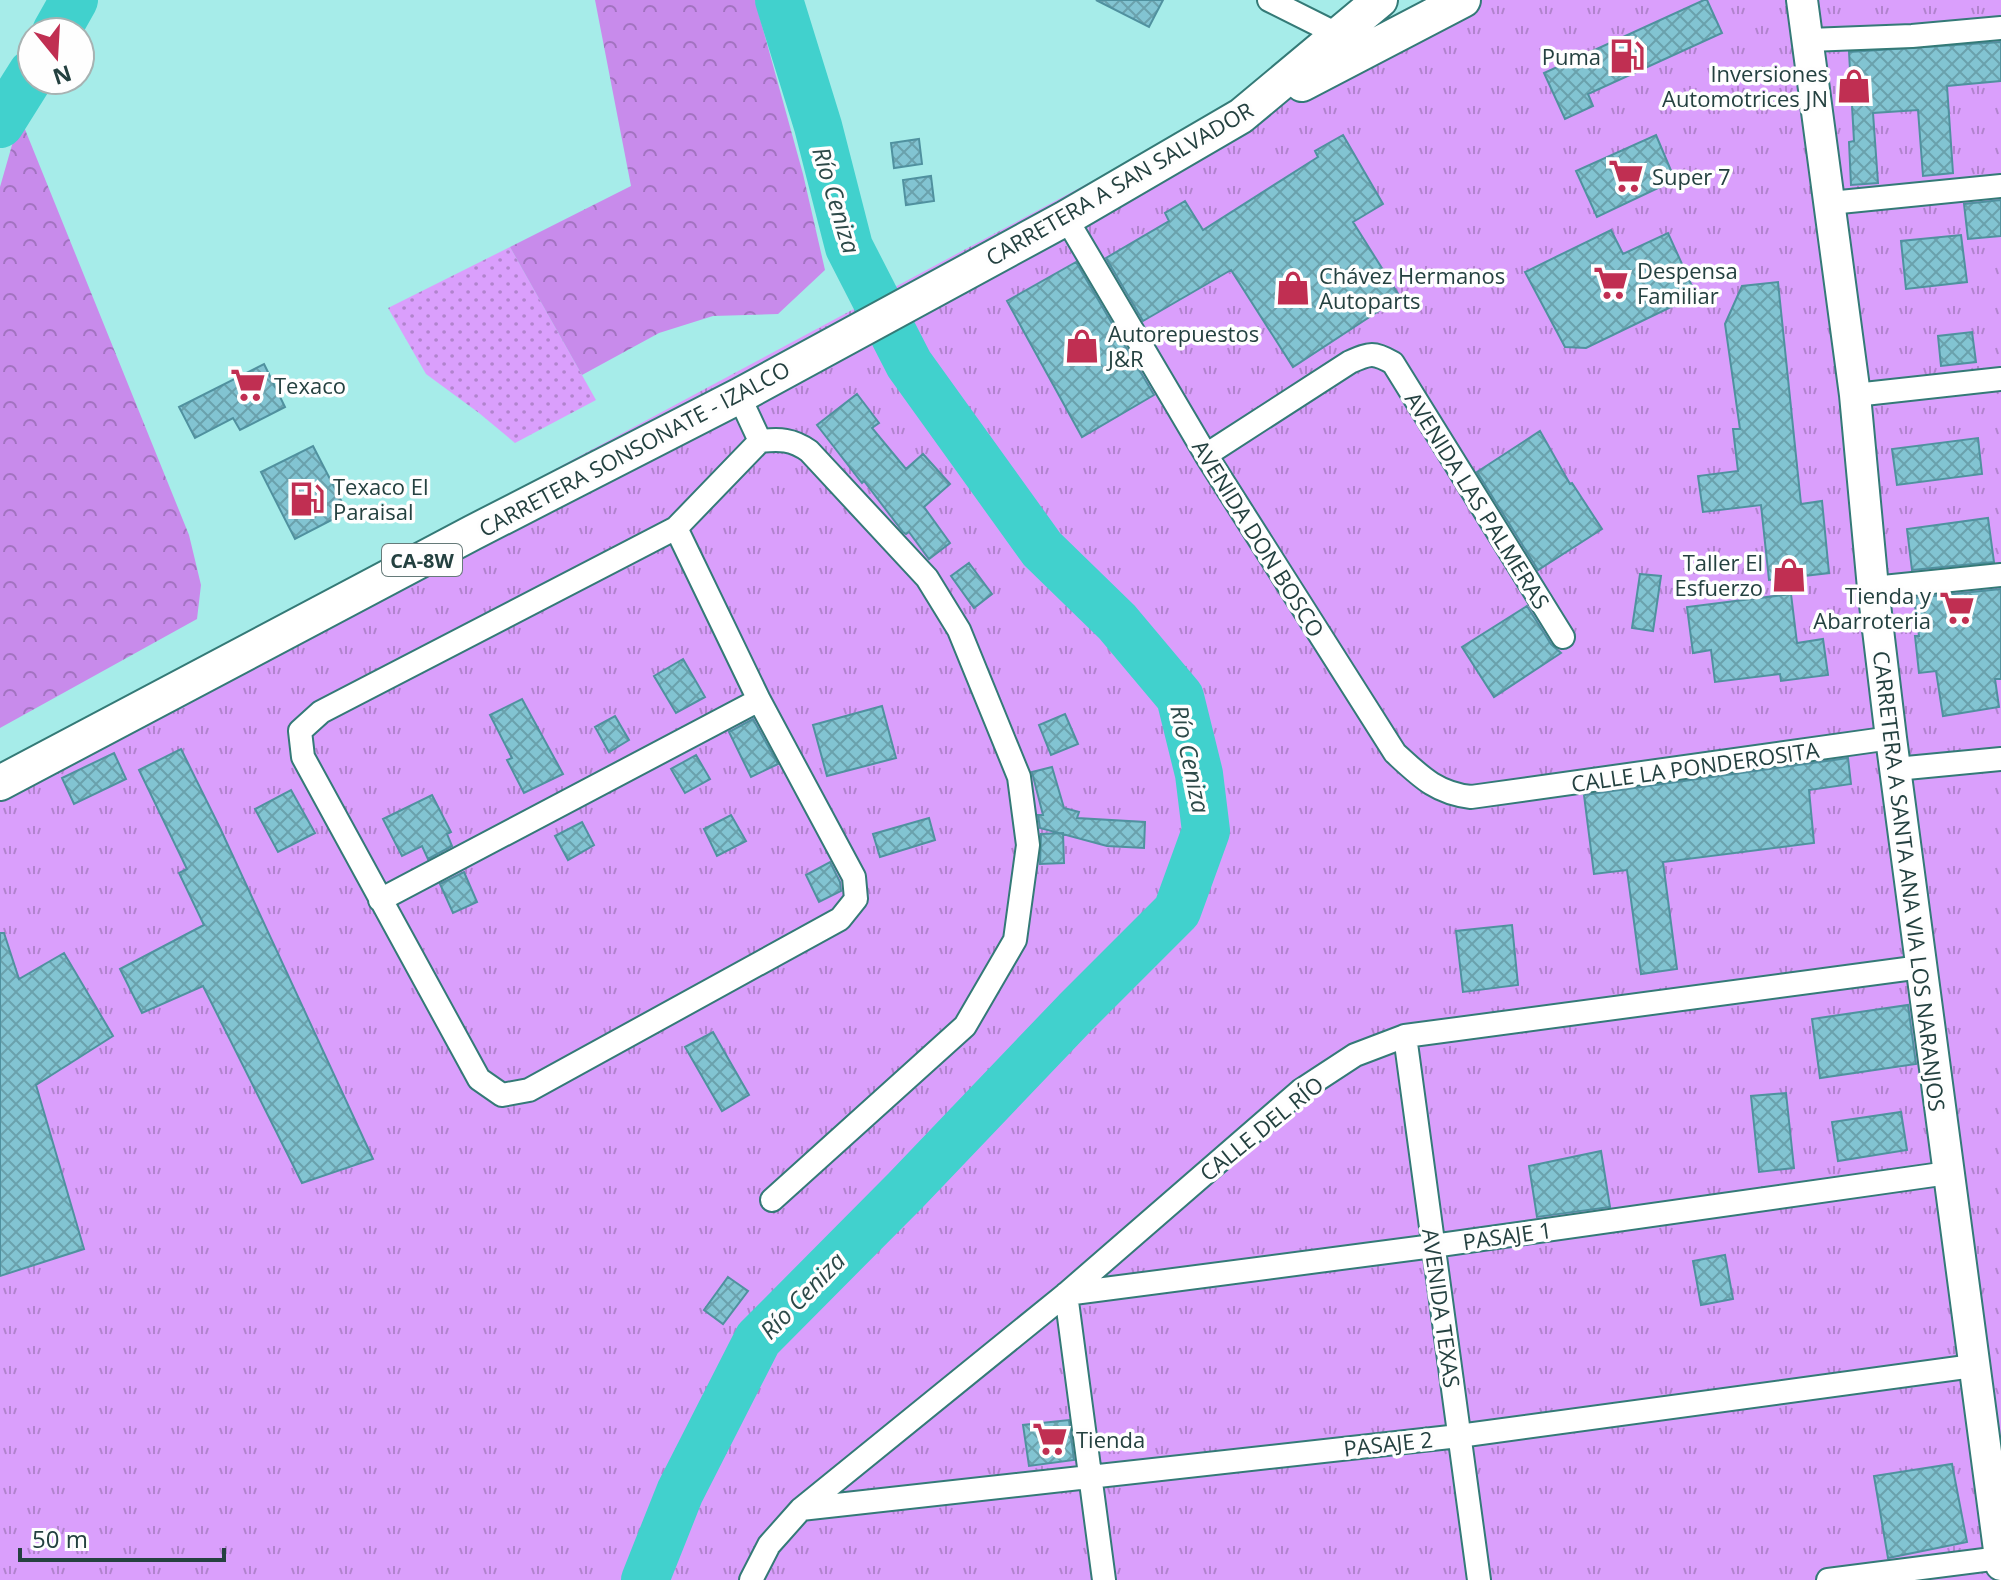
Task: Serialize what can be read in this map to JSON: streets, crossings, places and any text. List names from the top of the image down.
{
  "streets": {
    "main road": [
      "CARRETERA A SAN SALVADOR",
      "CARRETERA SONSONATE - IZALCO",
      "CA-8W",
      "CARRETERA A SANTA ANA VIA LOS NARANJOS"
    ],
    "street": [
      "AVENIDA LAS PALMERAS",
      "AVENIDA DON BOSCO",
      "CALLE LA PONDEROSITA",
      "CALLE DEL RÍO",
      "PASAJE 1",
      "AVENIDA TEXAS",
      "PASAJE 2"
    ]
  },
  "crossings": [
    ["CARRETERA A SAN SALVADOR", "CARRETERA SONSONATE - IZALCO"],
    ["CARRETERA A SAN SALVADOR", "AVENIDA DON BOSCO"],
    ["AVENIDA LAS PALMERAS", "AVENIDA DON BOSCO"],
    ["AVENIDA DON BOSCO", "CALLE LA PONDEROSITA"],
    ["CALLE LA PONDEROSITA", "CARRETERA A SANTA ANA VIA LOS NARANJOS"],
    ["CARRETERA A SANTA ANA VIA LOS NARANJOS", "CALLE DEL RÍO"],
    ["CARRETERA A SANTA ANA VIA LOS NARANJOS", "PASAJE 1"],
    ["CARRETERA A SANTA ANA VIA LOS NARANJOS", "PASAJE 2"],
    ["CALLE DEL RÍO", "PASAJE 1"],
    ["CALLE DEL RÍO", "AVENIDA TEXAS"],
    ["CALLE DEL RÍO", "PASAJE 2"],
    ["PASAJE 1", "AVENIDA TEXAS"],
    ["AVENIDA TEXAS", "PASAJE 2"]
  ],
  "water": ["Río Ceniza"],
  "places": {
    "fuel station": ["Puma", "Texaco El Paraisal"],
    "shop": [
      "Inversiones Automotrices JN",
      "Chávez Hermanos Autoparts",
      "Autorepuestos J&R",
      "Taller El Esfuerzo"
    ],
    "supermarket": [
      "Super 7",
      "Despensa Familiar",
      "Texaco",
      "Tienda y Abarroteria",
      "Tienda"
    ]
  },
  "scale_bar": "50 m",
  "north": "bottom"
}
